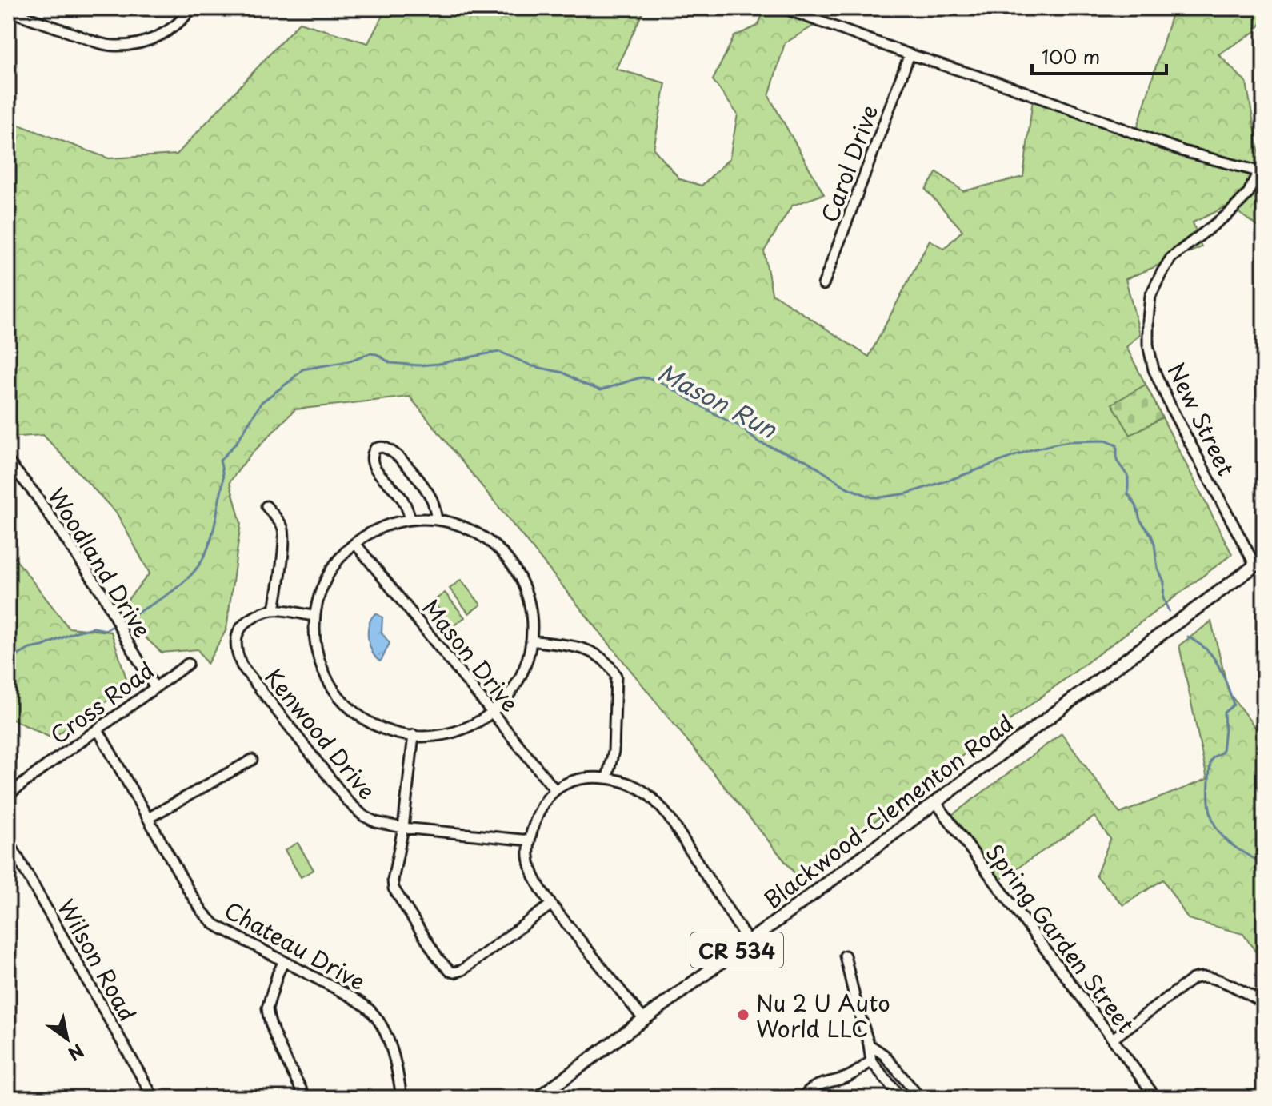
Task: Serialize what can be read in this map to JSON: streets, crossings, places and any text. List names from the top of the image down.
{
  "streets": {
    "main road": ["Blackwood-Clementon Road", "CR 534"],
    "street": [
      "Carol Drive",
      "New Street",
      "Woodland Drive",
      "Mason Drive",
      "Cross Road",
      "Kenwood Drive",
      "Spring Garden Street",
      "Chateau Drive",
      "Wilson Road"
    ]
  },
  "crossings": [
    ["New Street", "Blackwood-Clementon Road"],
    ["Woodland Drive", "Cross Road"],
    ["Cross Road", "Chateau Drive"],
    ["Blackwood-Clementon Road", "Spring Garden Street"]
  ],
  "water": ["Mason Run"],
  "places": ["Nu 2 U Auto World LLC"],
  "scale_bar": "100 m",
  "north": "bottom right"
}
